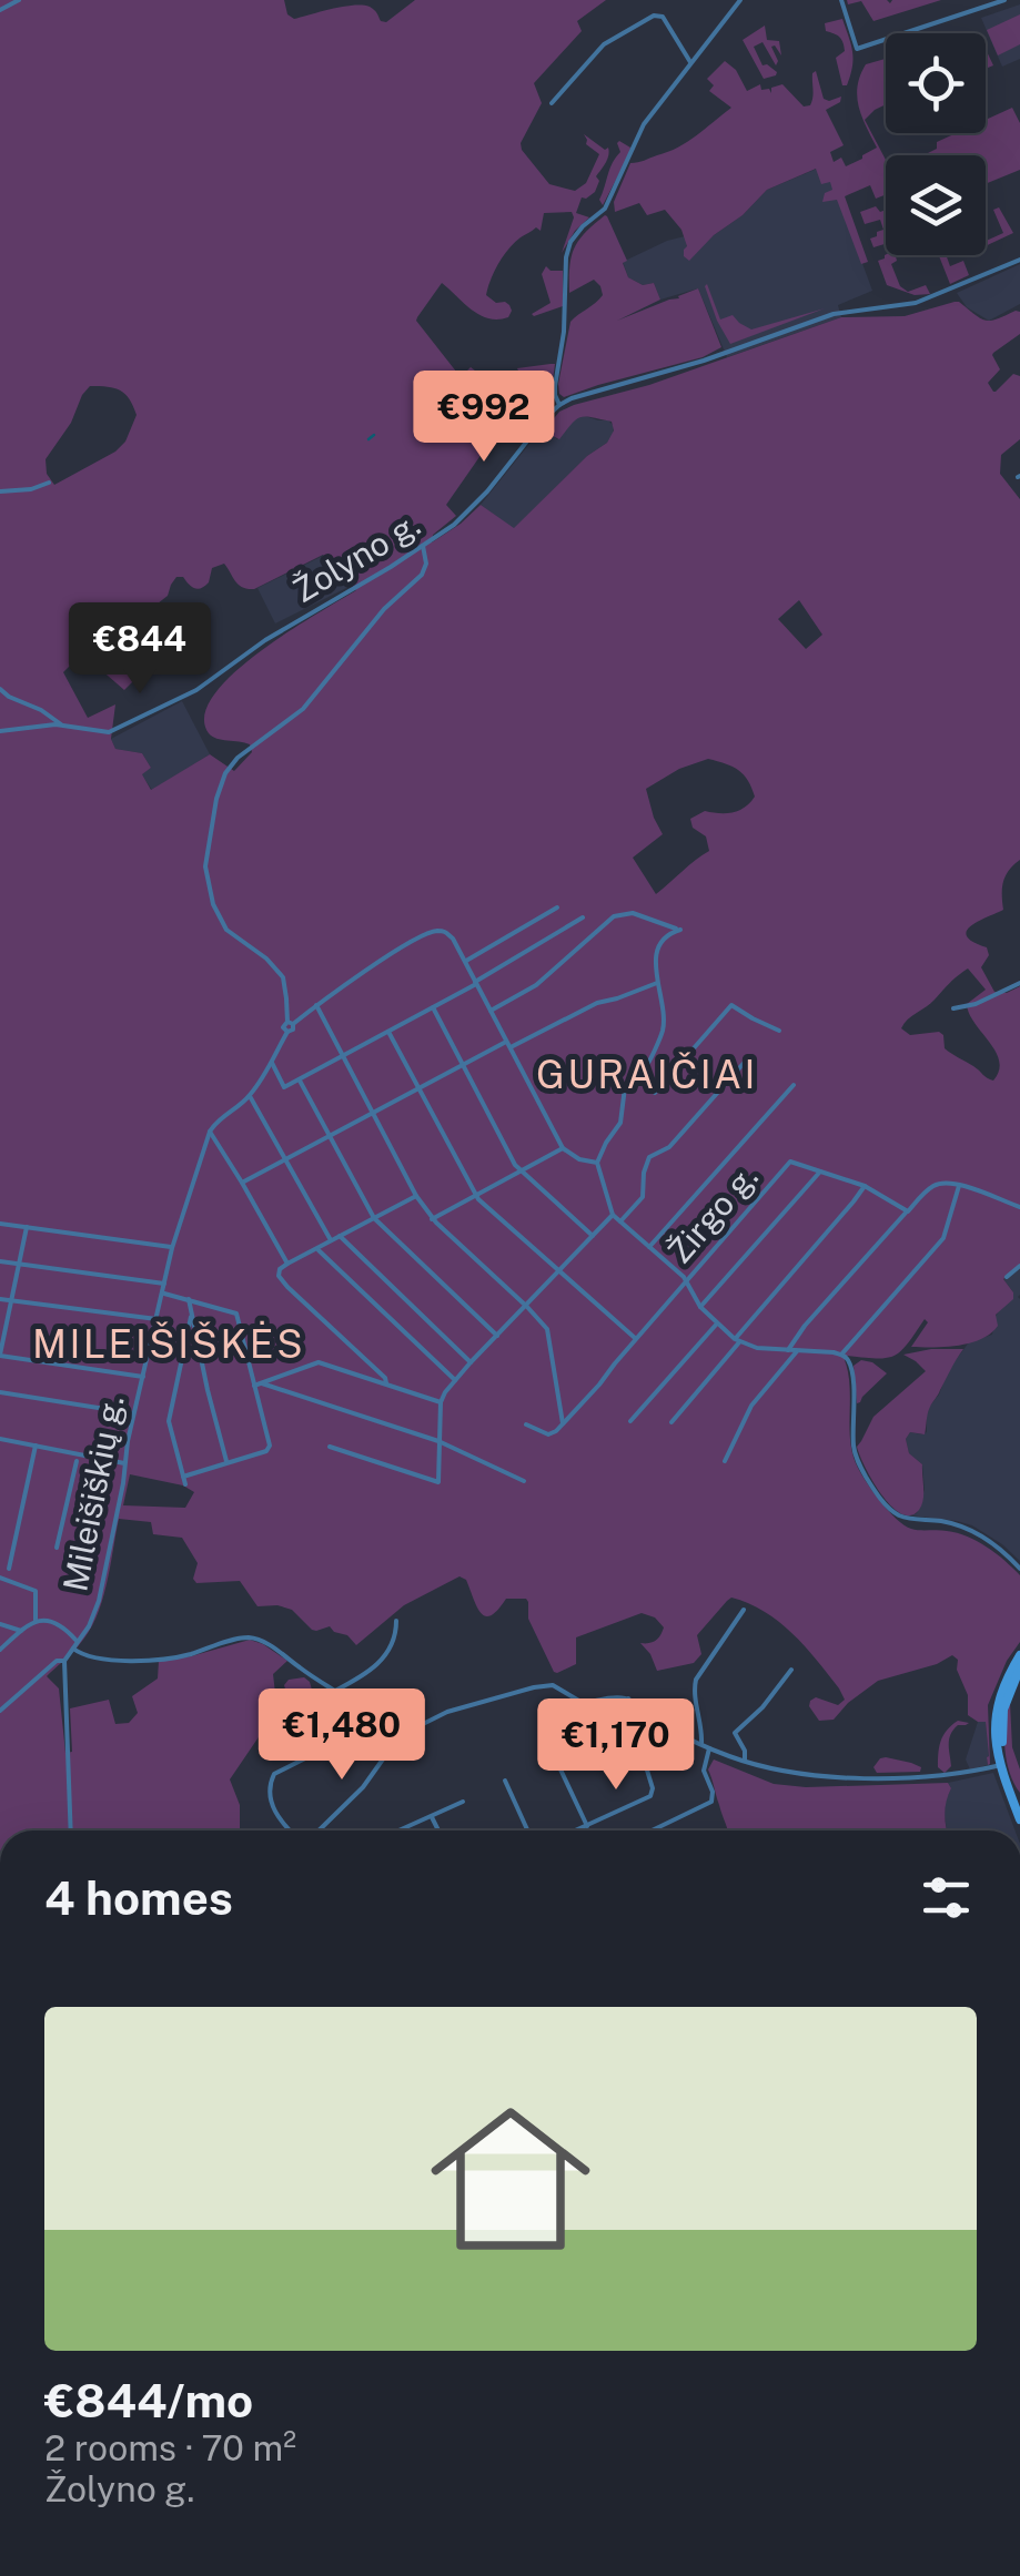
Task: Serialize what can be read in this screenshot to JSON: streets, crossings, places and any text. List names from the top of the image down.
{
  "streets": {
    "street": ["Žolyno g.", "Žirgo g.", "Mileišiškių g."]
  },
  "districts": ["GURAIČIAI", "MILEIŠIŠKĖS"],
  "page": {
    "price": [
      "€992",
      "€844",
      "€1,480",
      "€1,170"
    ],
    "heading": "4 homes",
    "list": [
      {
        "name": "€844/mo",
        "note": "2 rooms · 70 m² · Žolyno g."
      }
    ]
  }
}
